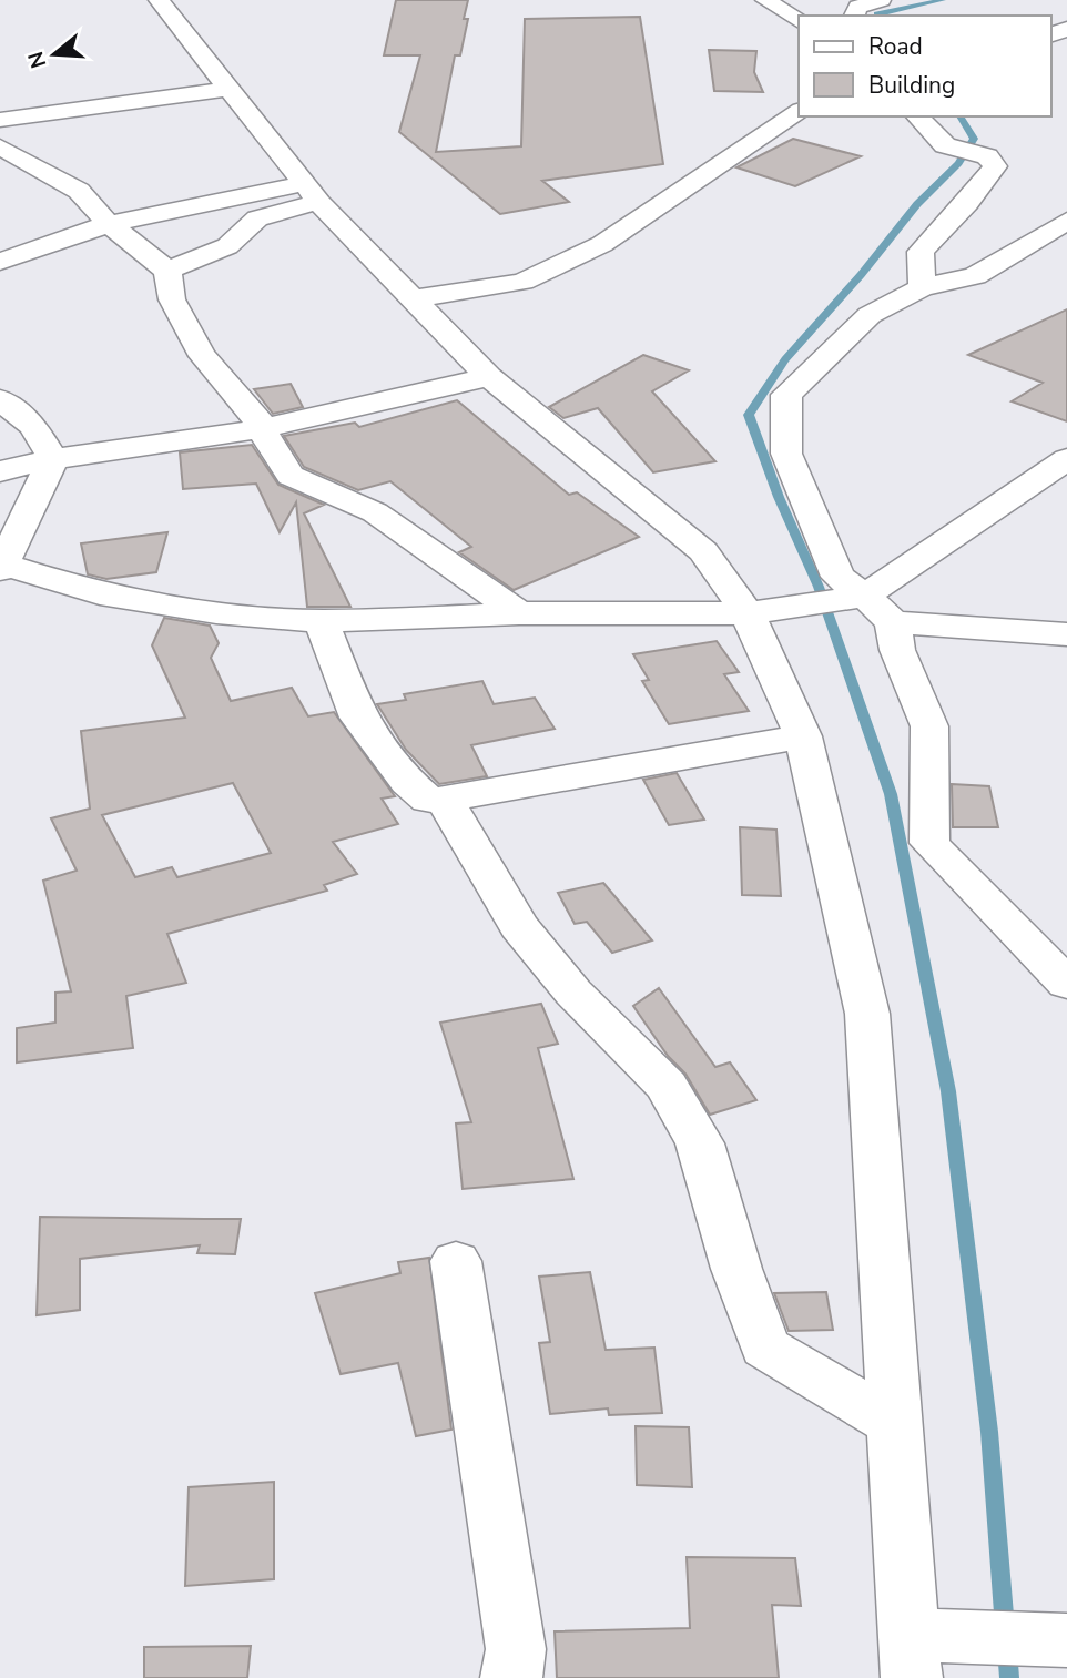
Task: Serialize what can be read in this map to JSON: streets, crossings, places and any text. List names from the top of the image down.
{
  "legend": ["Road", "Building"],
  "north": "left"
}
